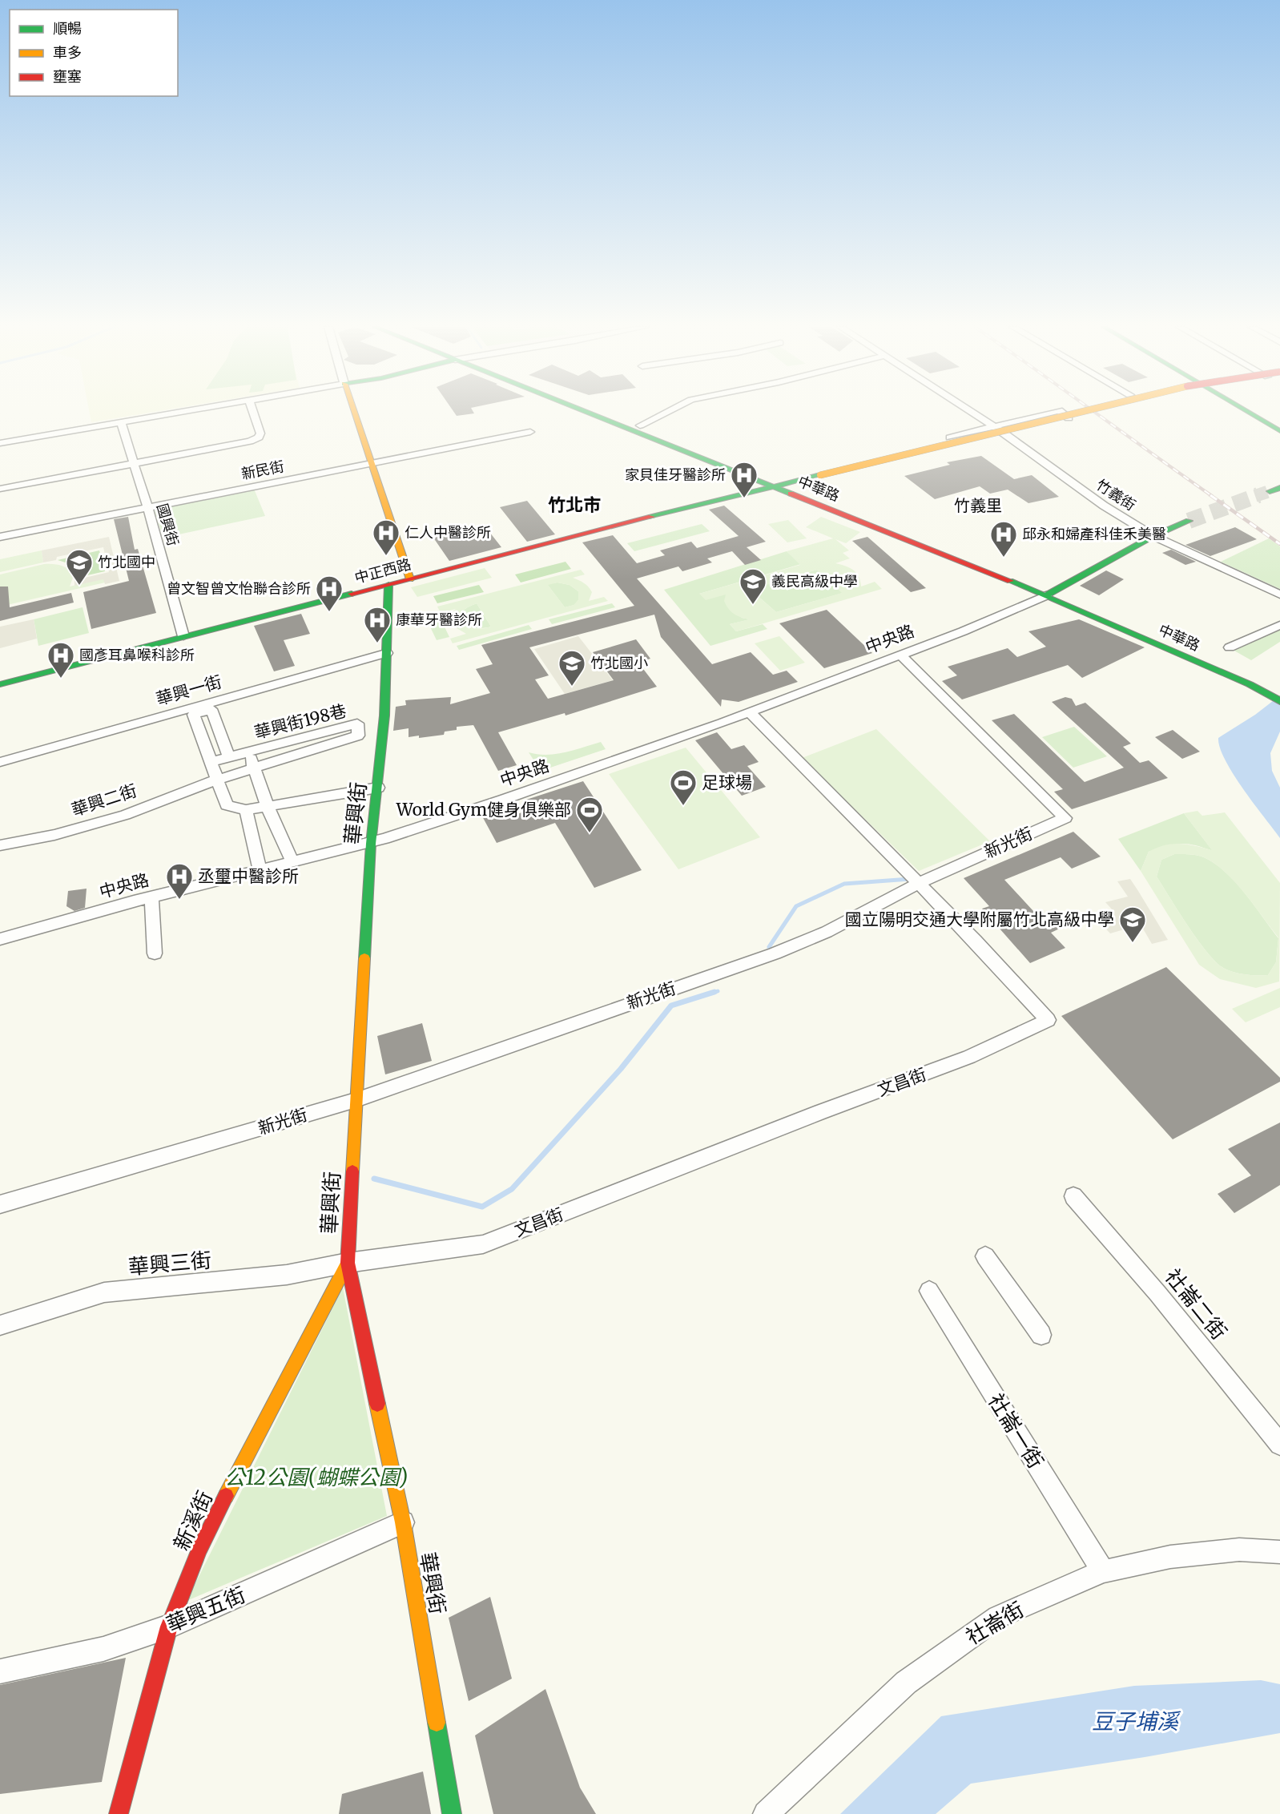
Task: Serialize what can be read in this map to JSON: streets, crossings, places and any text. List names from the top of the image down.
{
  "streets": {
    "main road": [
      "中華路",
      "中正西路",
      "華興街",
      "新溪街"
    ],
    "street": [
      "新民街",
      "竹義街",
      "國興街",
      "中央路",
      "華興一街",
      "華興街198巷",
      "華興二街",
      "新光街",
      "文昌街",
      "華興三街",
      "社崙二街",
      "社崙一街",
      "華興五街",
      "社崙街"
    ]
  },
  "crossings": [
    ["新民街", "國興街"],
    ["中華路", "中正西路"],
    ["中華路", "中央路"],
    ["國興街", "中正西路"],
    ["中正西路", "華興街"],
    ["中央路", "華興街"],
    ["中央路", "新光街"],
    ["中央路", "文昌街"],
    ["華興一街", "華興街"],
    ["華興街198巷", "華興二街"],
    ["華興街198巷", "華興街"],
    ["華興街", "新光街"],
    ["華興街", "文昌街"],
    ["華興街", "華興三街"],
    ["華興街", "新溪街"],
    ["華興街", "華興五街"],
    ["新光街", "文昌街"],
    ["文昌街", "華興三街"],
    ["文昌街", "新溪街"],
    ["華興三街", "新溪街"],
    ["社崙一街", "社崙街"],
    ["新溪街", "華興五街"]
  ],
  "districts": ["竹北市", "竹義里"],
  "water": ["豆子埔溪"],
  "parks": ["公12公園(蝴蝶公園)"],
  "places": {
    "hospital": [
      "家貝佳牙醫診所",
      "仁人中醫診所",
      "邱永和婦產科佳禾美醫",
      "曾文智曾文怡聯合診所",
      "康華牙醫診所",
      "國彥耳鼻喉科診所",
      "丞璽中醫診所"
    ],
    "school or university": [
      "竹北國中",
      "義民高級中學",
      "竹北國小",
      "國立陽明交通大學附屬竹北高級中學"
    ],
    "sports": ["足球場", "World Gym健身俱樂部"]
  },
  "legend": ["順暢", "車多", "壅塞"]
}
